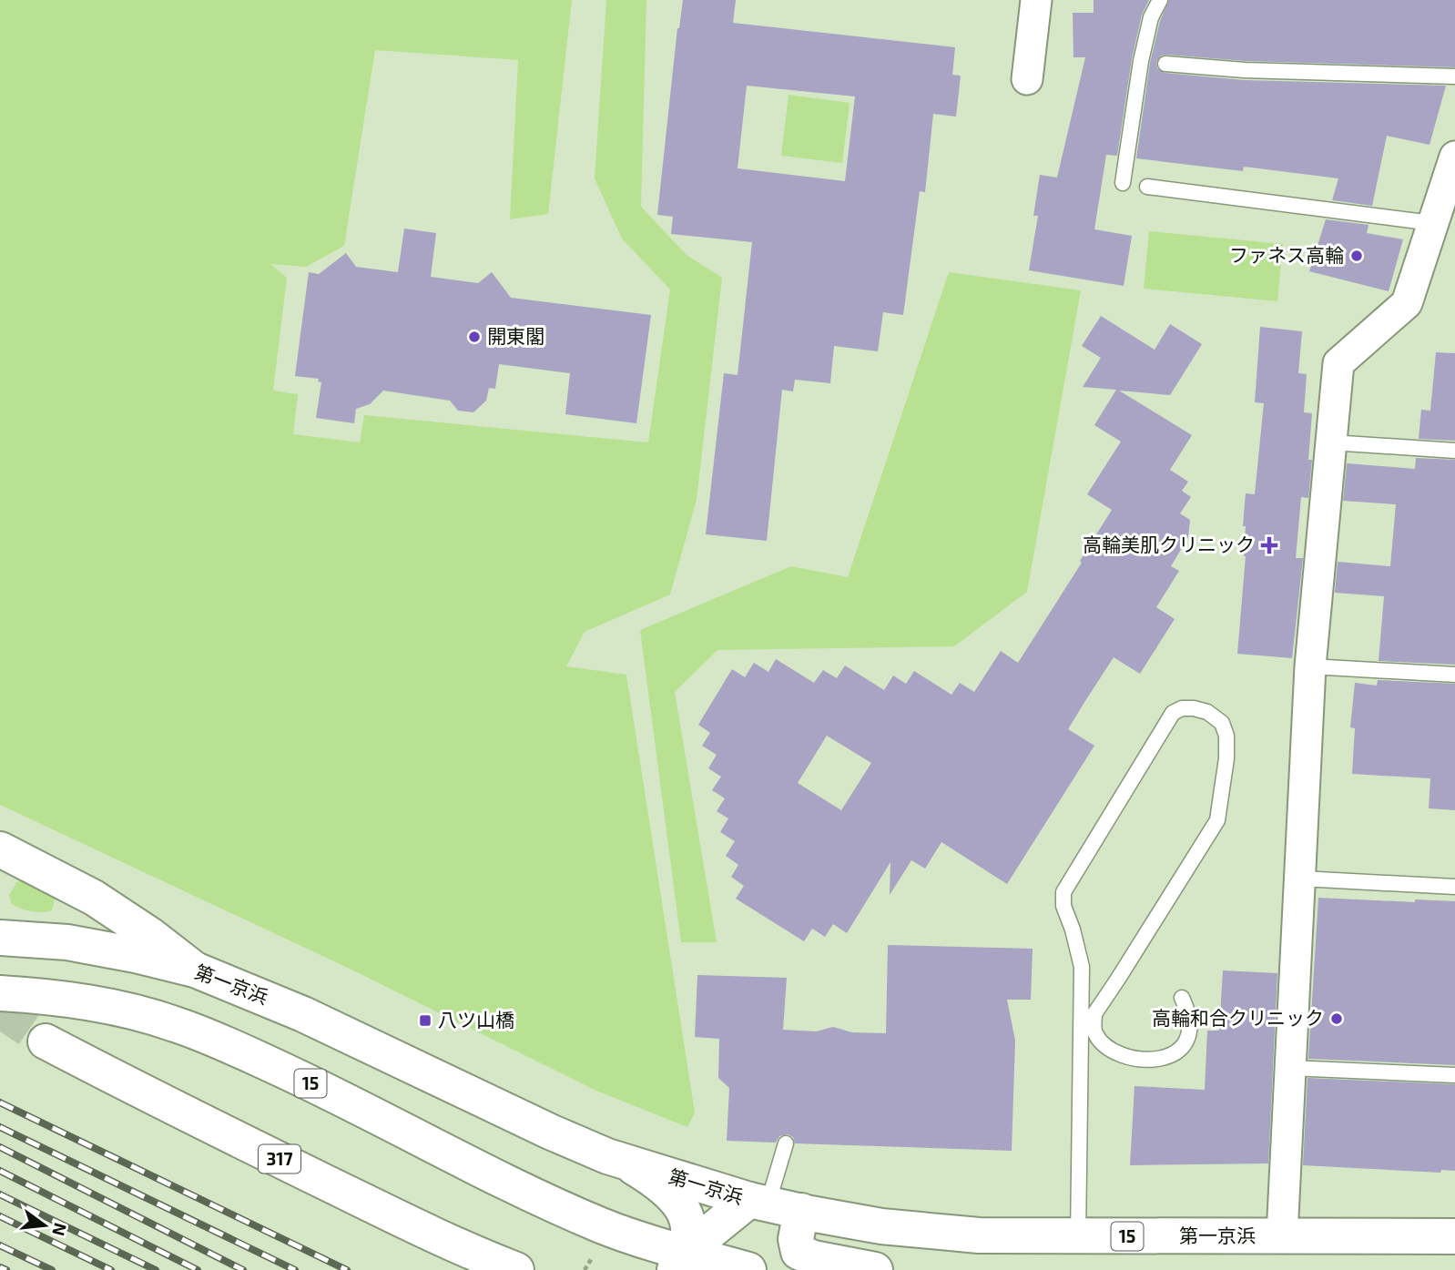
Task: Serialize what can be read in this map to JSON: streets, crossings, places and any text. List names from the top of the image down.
{
  "streets": {
    "main road": ["第一京浜", "15", "317"]
  },
  "places": {
    "other": ["ファネス高輪", "開東閣", "高輪和合クリニック"],
    "health": ["高輪美肌クリニック"],
    "transit": ["八ツ山橋"]
  },
  "north": "right"
}
